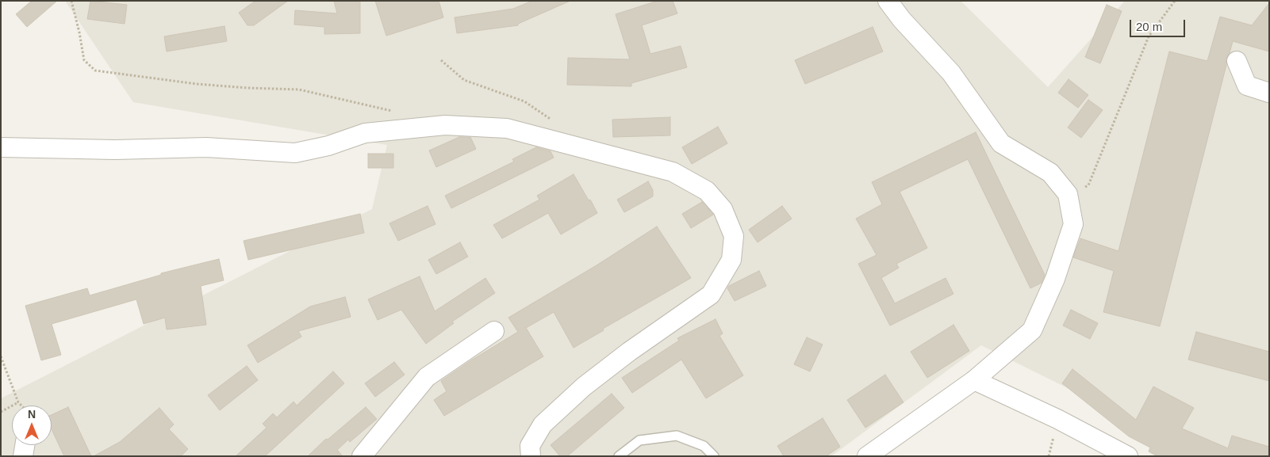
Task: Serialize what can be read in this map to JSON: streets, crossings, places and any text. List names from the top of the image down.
{
  "scale_bar": "20 m",
  "north": "top"
}
